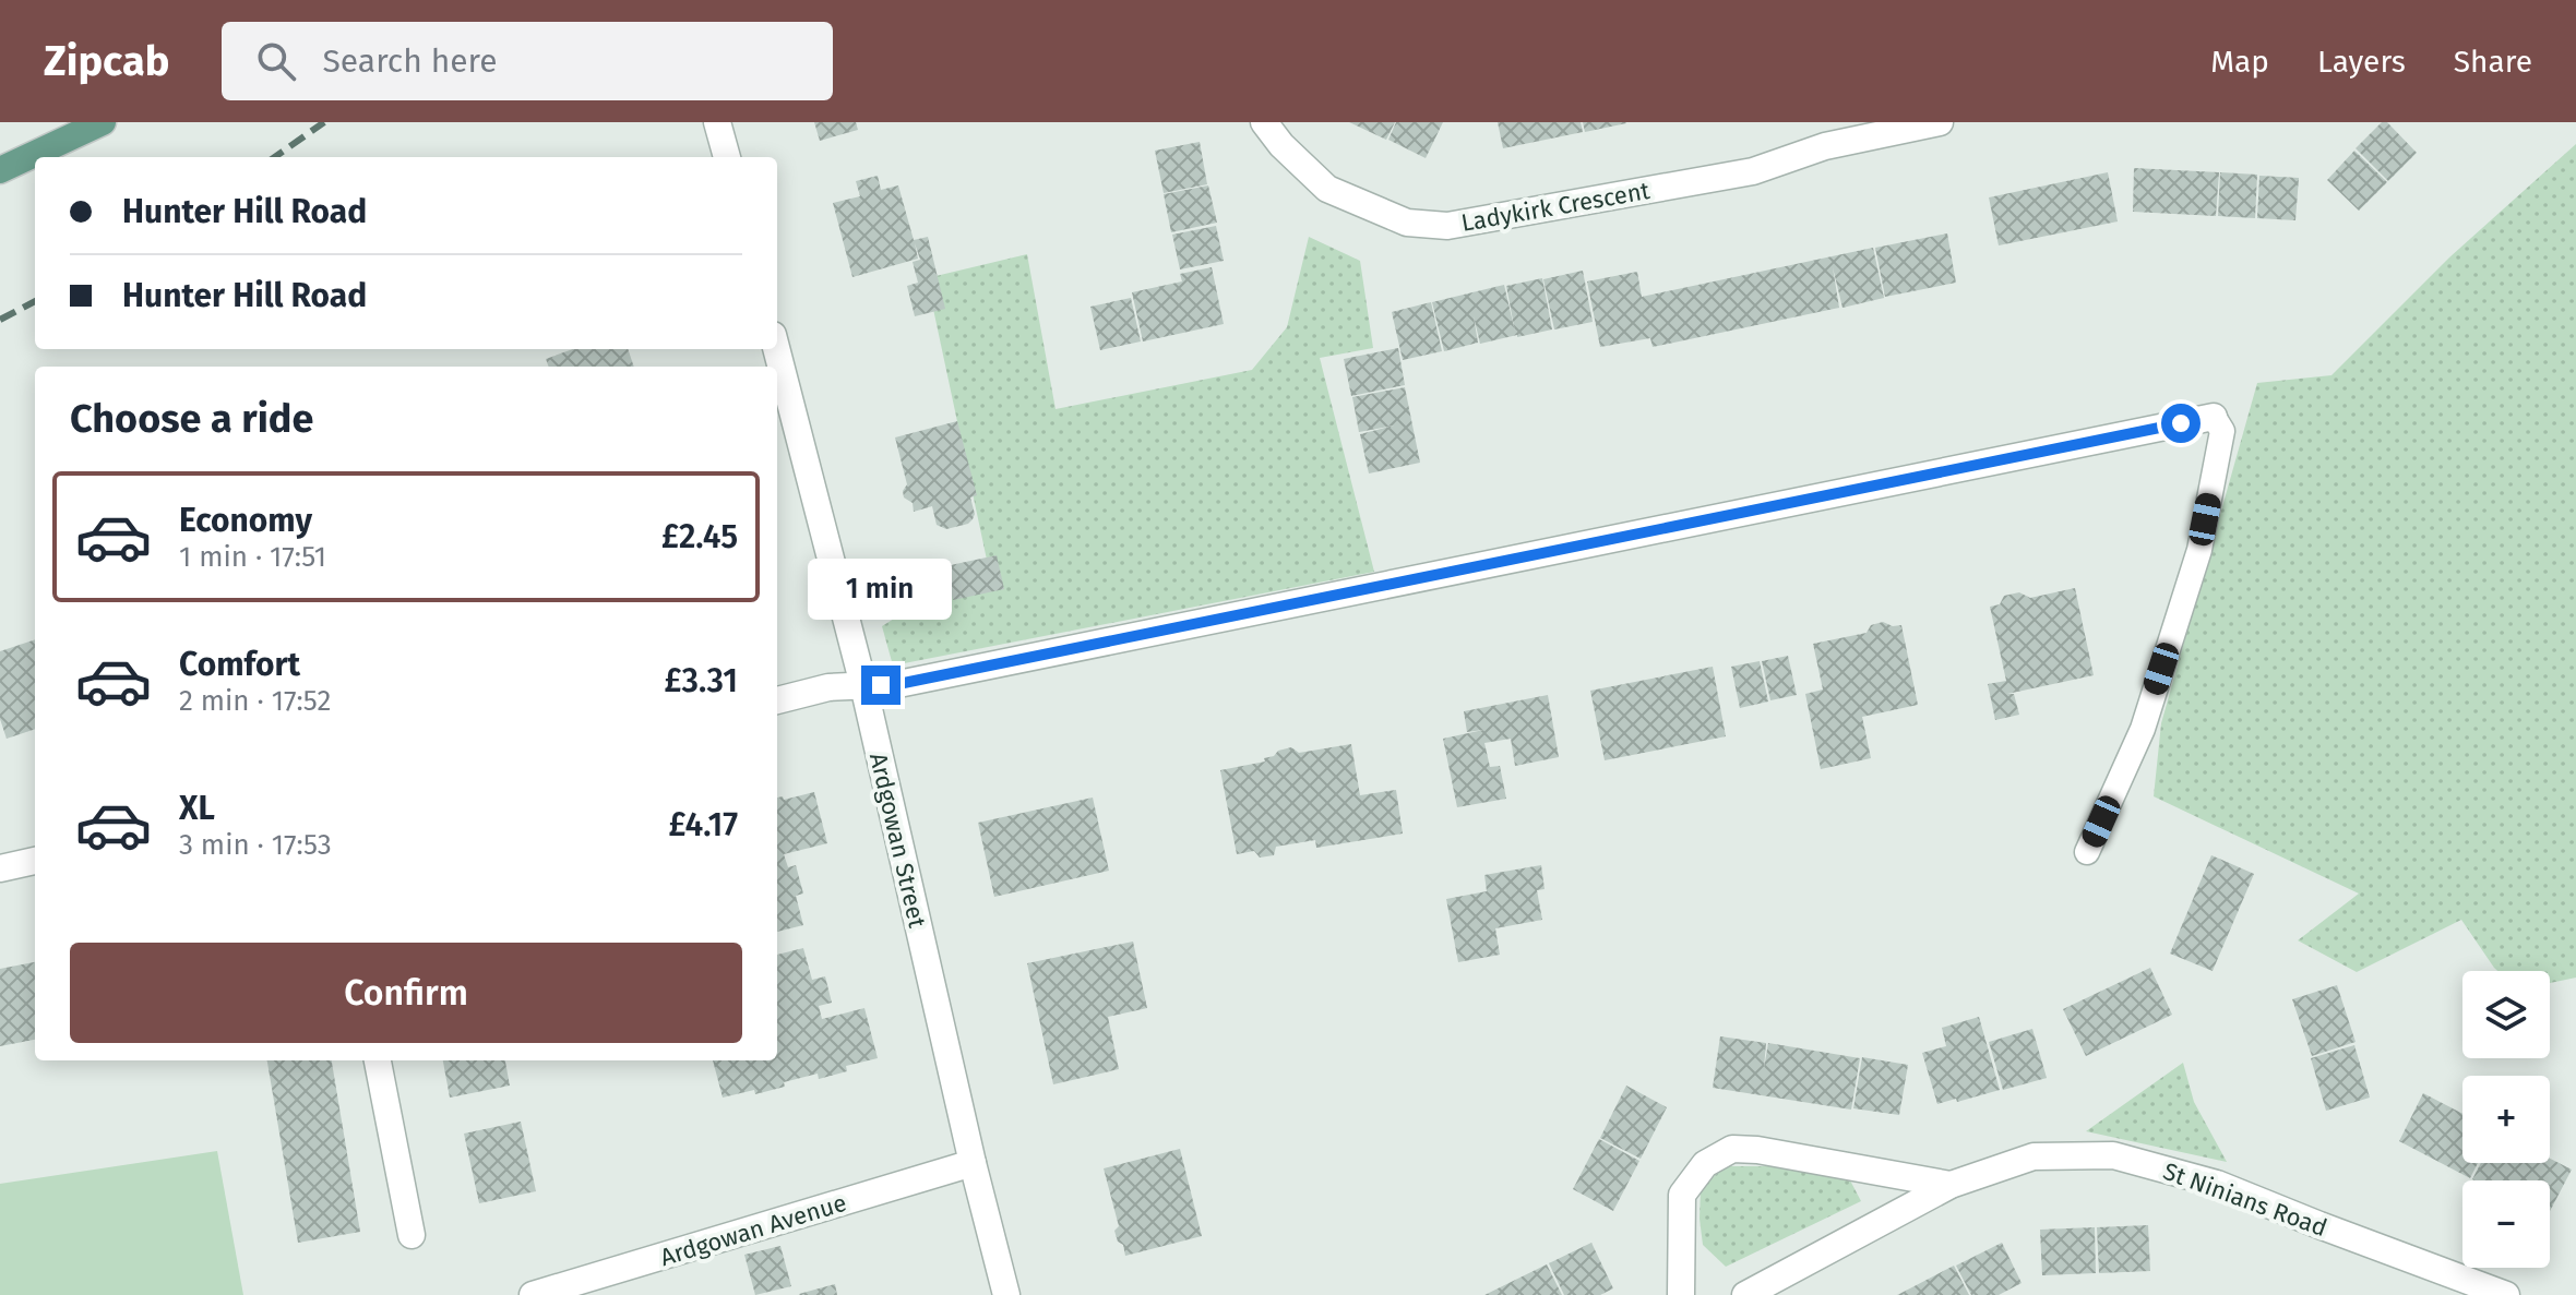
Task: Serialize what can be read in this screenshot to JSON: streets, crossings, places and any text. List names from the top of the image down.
{
  "streets": {
    "street": [
      "Ladykirk Crescent",
      "Ardgowan Street",
      "St Ninians Road",
      "Ardgowan Avenue"
    ]
  },
  "crossings": [
    ["Ardgowan Street", "Ardgowan Avenue"]
  ],
  "page": {
    "header": "Zipcab",
    "search": "Search here",
    "nav": ["Map", "Layers", "Share"],
    "banner": ["Hunter Hill Road", "Hunter Hill Road"],
    "heading": "Choose a ride",
    "list": [
      {
        "name": "Economy",
        "note": "1 min · 17:51",
        "value": "£2.45"
      },
      {
        "name": "Comfort",
        "note": "2 min · 17:52",
        "value": "£3.31"
      },
      {
        "name": "XL",
        "note": "3 min · 17:53",
        "value": "£4.17"
      }
    ],
    "bubble": "1 min",
    "buttons": "Confirm",
    "map_buttons": ["+", "−"]
  }
}
